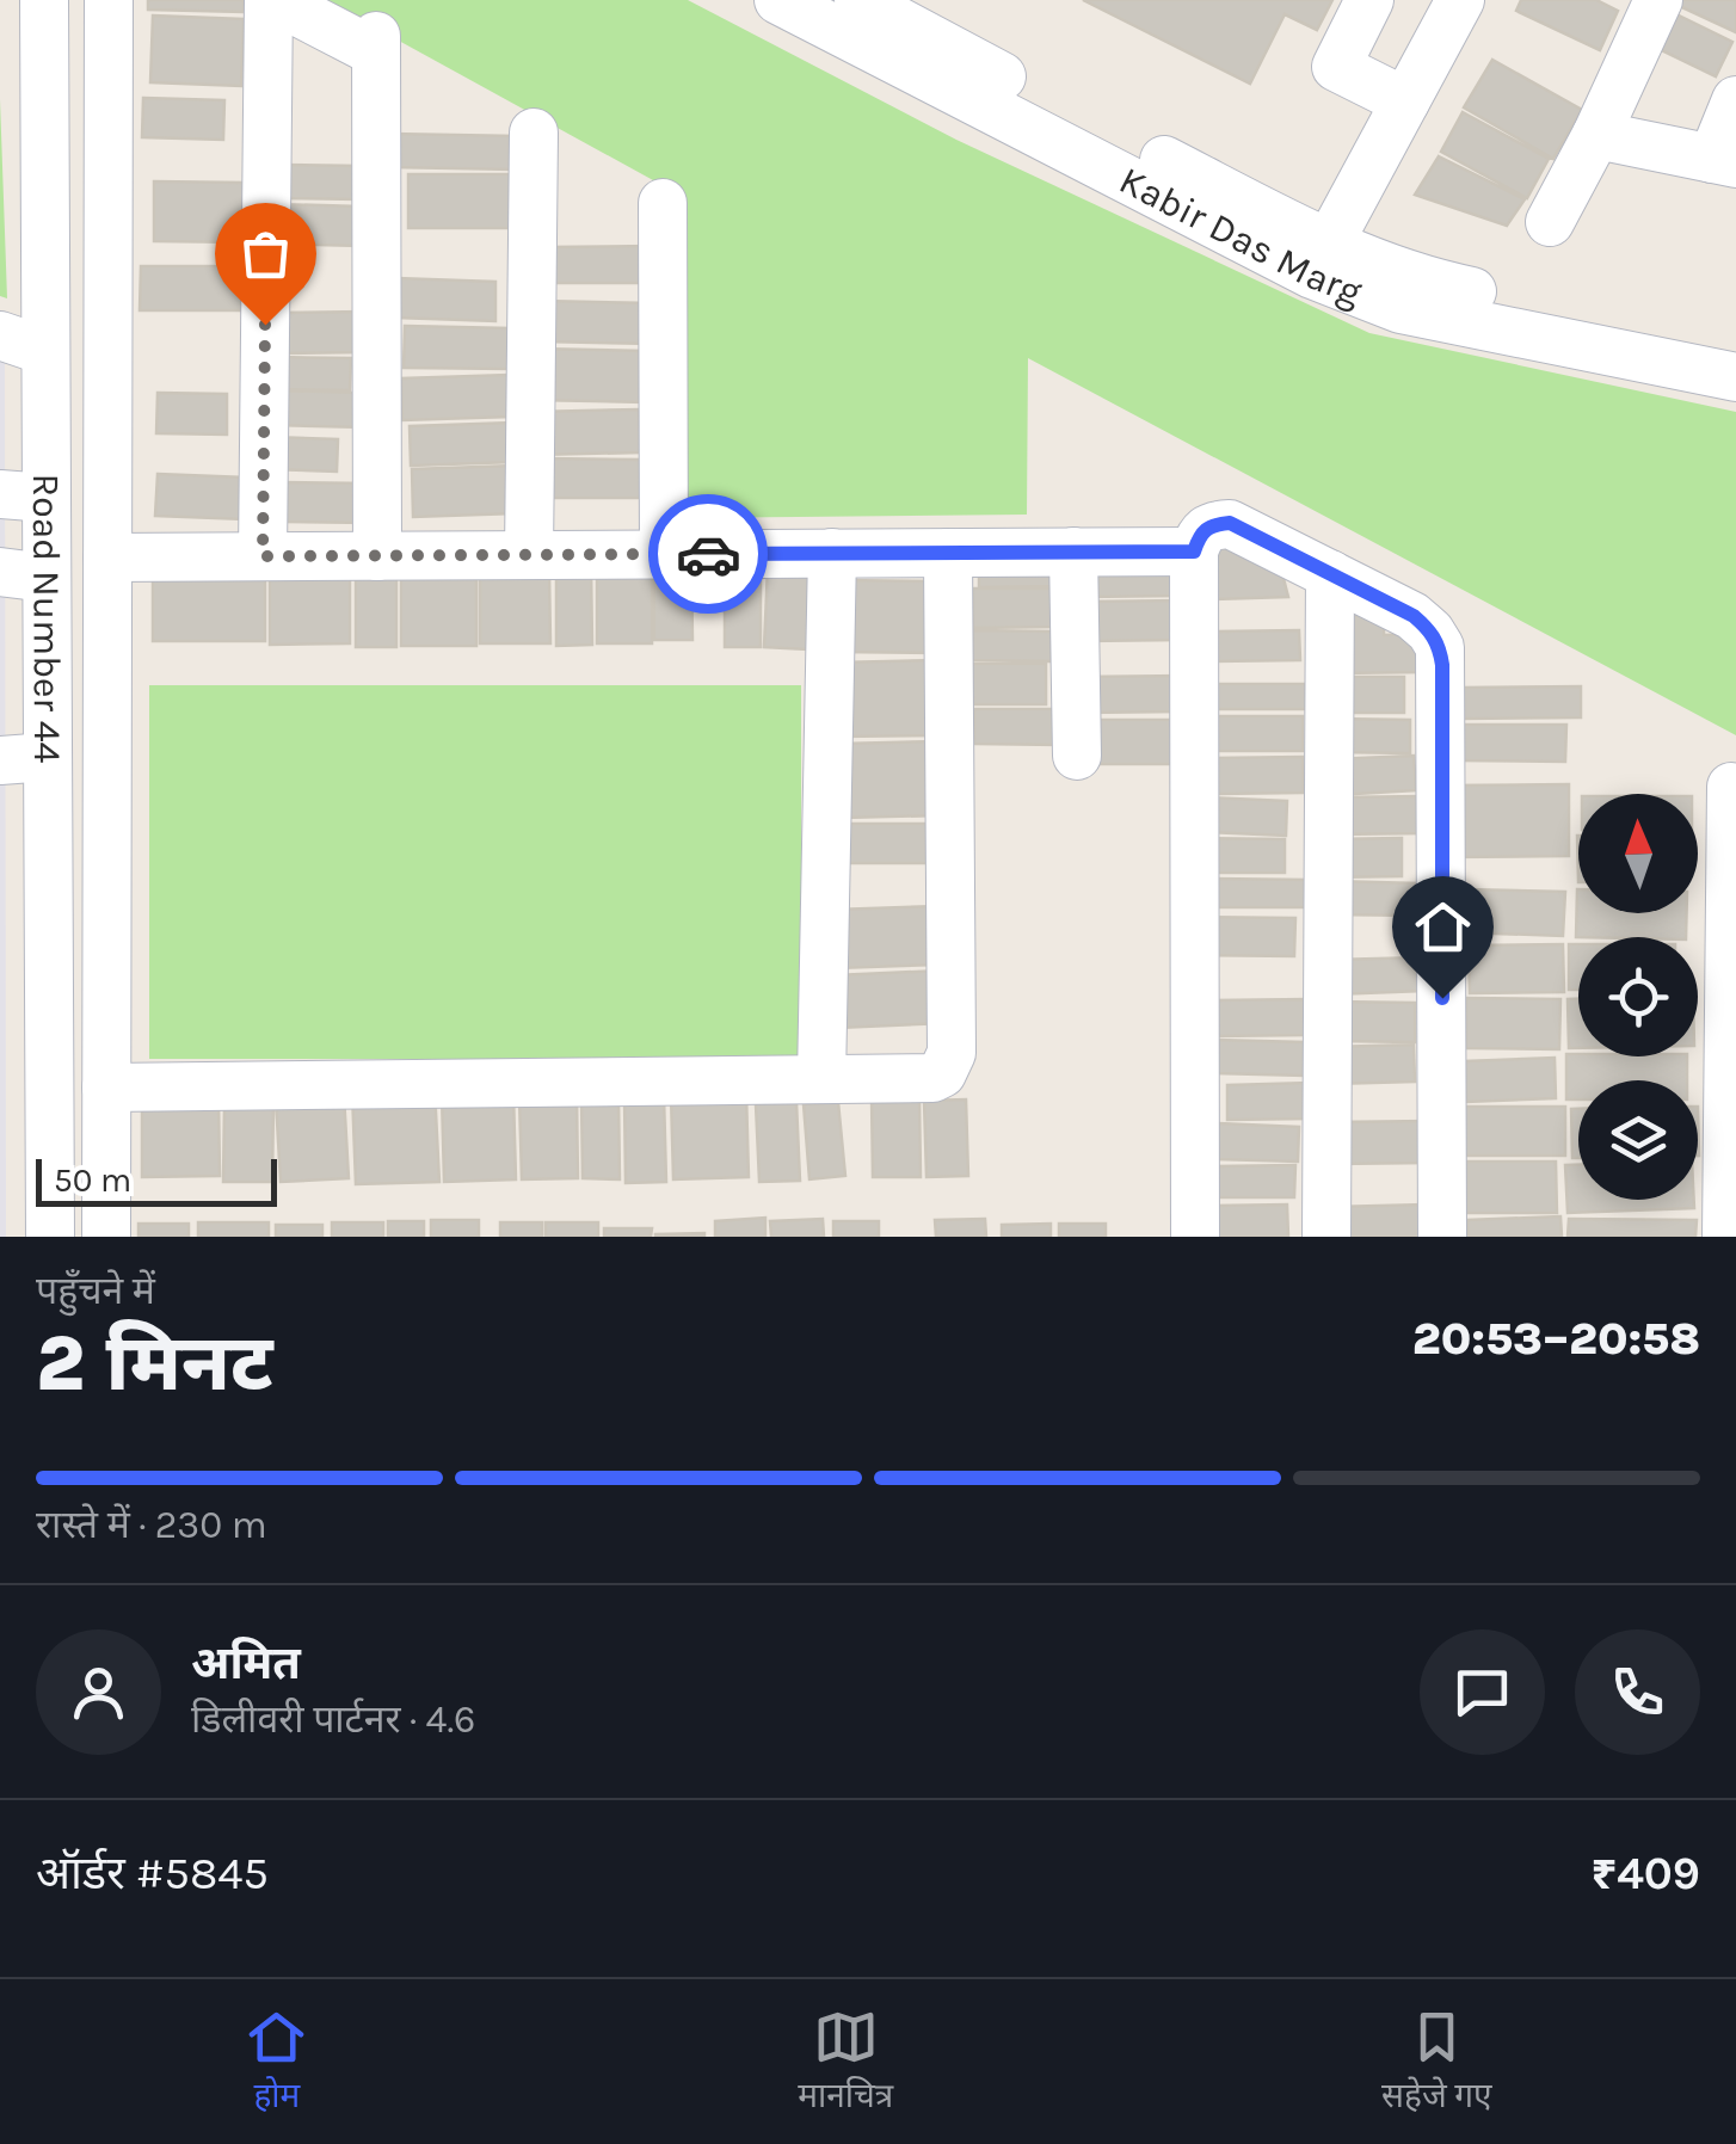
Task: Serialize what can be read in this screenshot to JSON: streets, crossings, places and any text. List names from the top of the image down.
{
  "streets": {
    "street": ["Kabir Das Marg", "Road Number 44"]
  },
  "scale_bar": "50 m",
  "north": "top",
  "page": {
    "scale": "50 m",
    "heading": ["2 मिनट", "पहुँचने में", "20:53–20:58"],
    "panel": [
      "अमित",
      "डिलीवरी पार्टनर · 4.6",
      "ऑर्डर #5845",
      "₹409"
    ],
    "bar": "रास्ते में · 230 m",
    "tabs": ["होम", "मानचित्र", "सहेजे गए"]
  }
}
